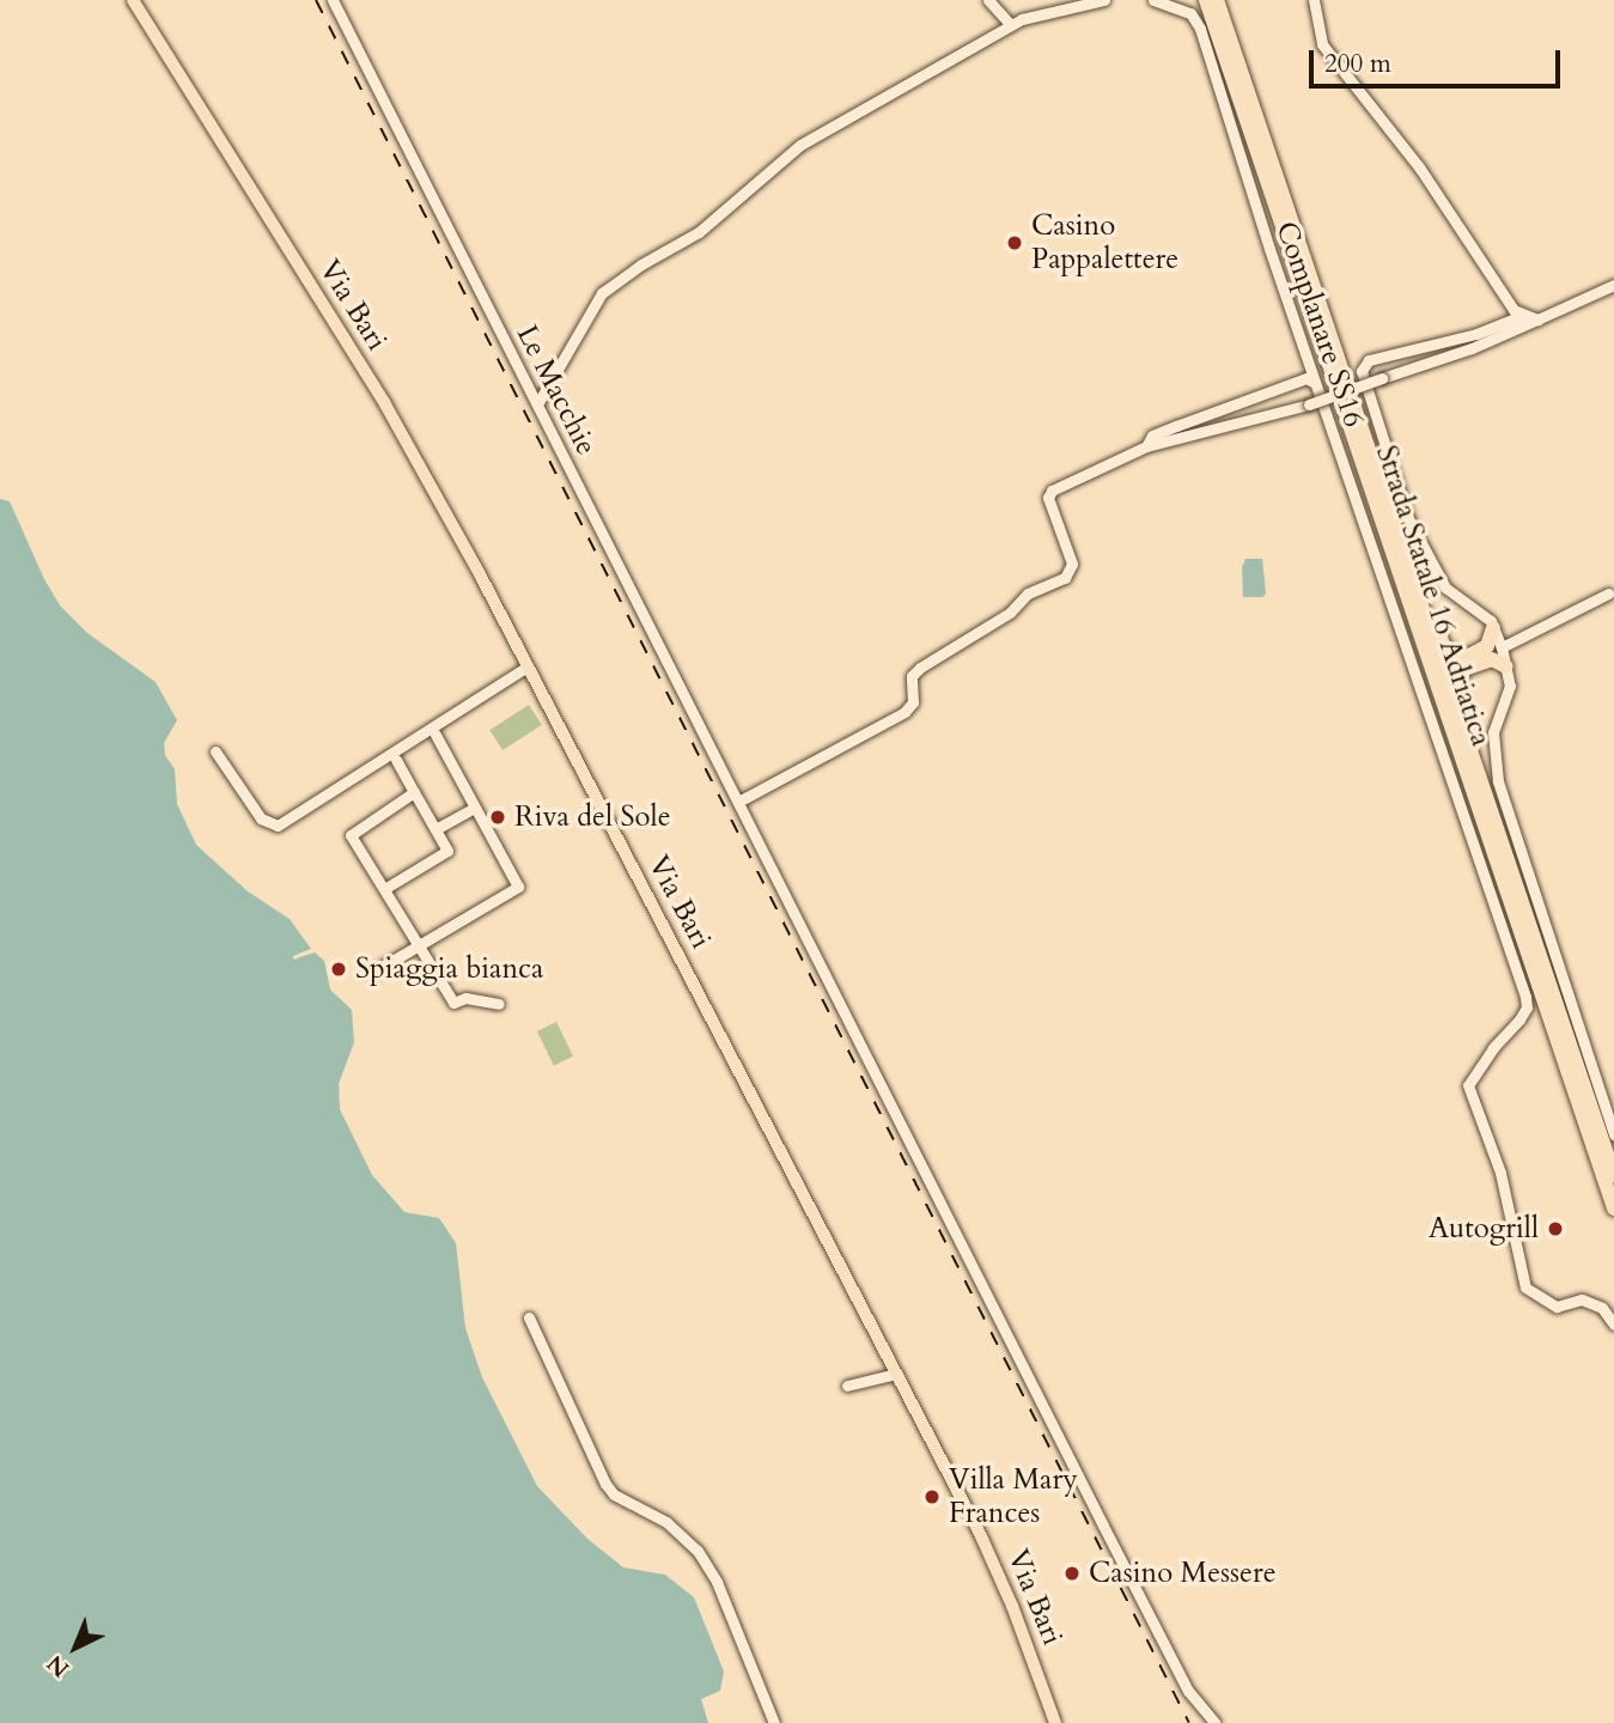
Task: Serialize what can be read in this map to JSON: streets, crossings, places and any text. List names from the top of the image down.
{
  "streets": {
    "highway": ["Strada Statale 16 Adriatica"],
    "main road": ["Via Bari"],
    "street": ["Complanare SS16", "Le Macchie"]
  },
  "places": [
    "Casino Pappalettere",
    "Riva del Sole",
    "Spiaggia bianca",
    "Autogrill",
    "Villa Mary Frances",
    "Casino Messere"
  ],
  "scale_bar": "200 m",
  "north": "bottom left"
}
